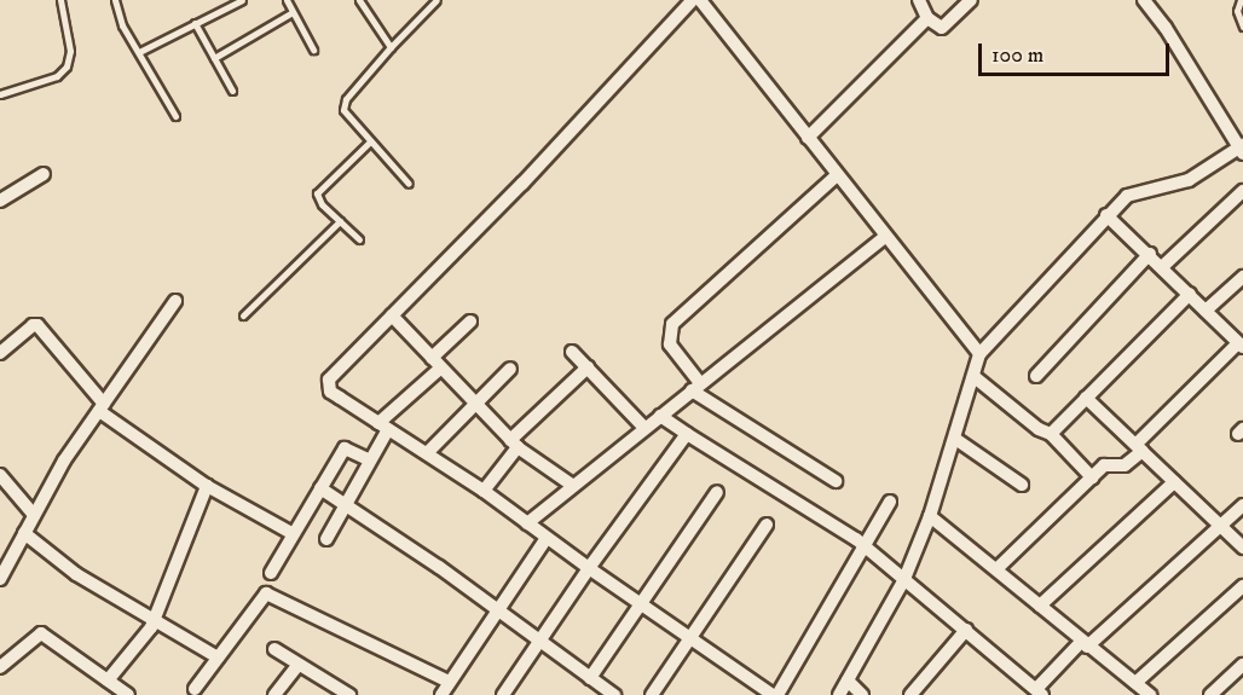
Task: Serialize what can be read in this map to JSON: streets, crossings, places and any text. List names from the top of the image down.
{
  "scale_bar": "100 m"
}
